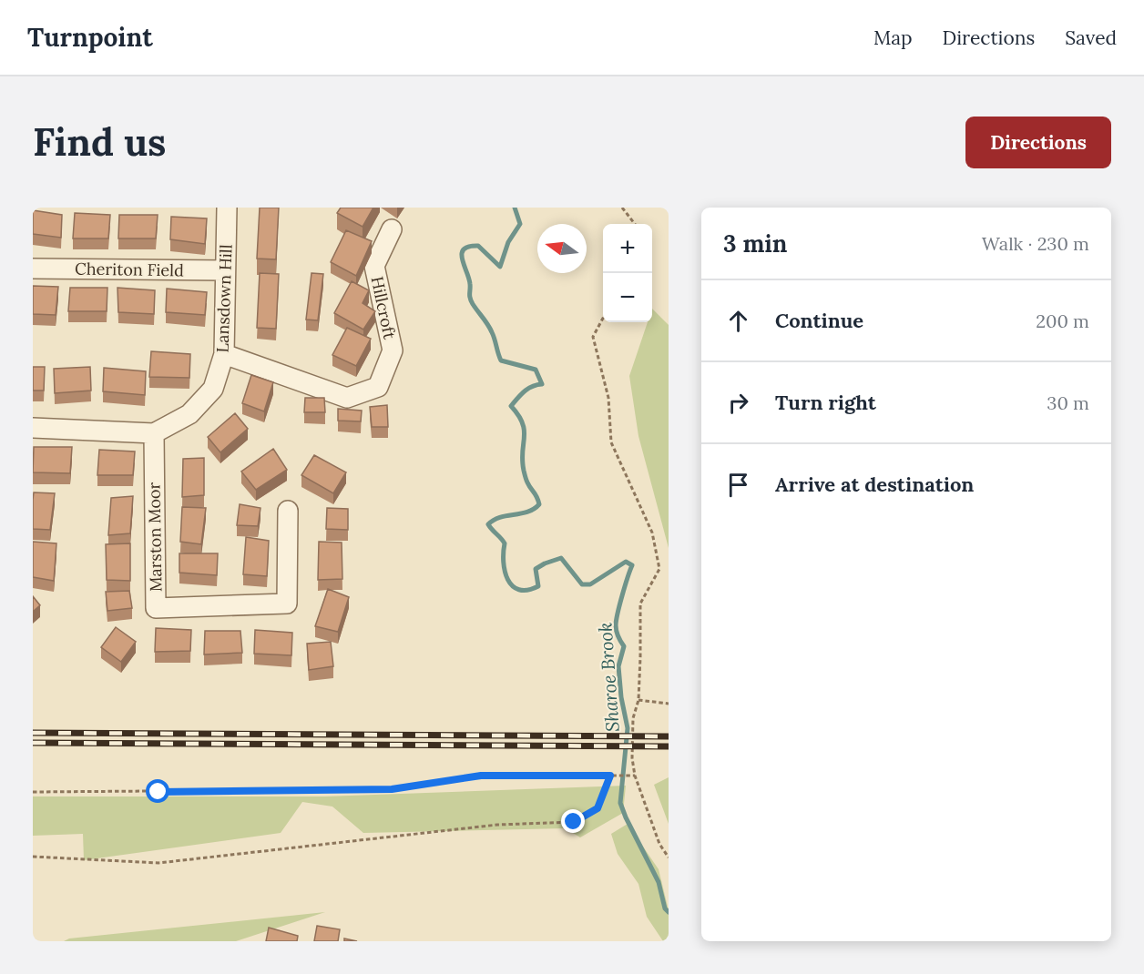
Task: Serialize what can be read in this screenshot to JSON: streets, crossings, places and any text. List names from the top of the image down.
{
  "streets": {
    "street": [
      "Cheriton Field",
      "Lansdown Hill",
      "Hillcroft",
      "Marston Moor"
    ]
  },
  "crossings": [
    ["Cheriton Field", "Lansdown Hill"],
    ["Lansdown Hill", "Hillcroft"],
    ["Lansdown Hill", "Marston Moor"]
  ],
  "water": ["Sharoe Brook"],
  "north": "left",
  "page": {
    "header": "Turnpoint",
    "nav": ["Map", "Directions", "Saved"],
    "buttons": "Directions",
    "title": "Find us",
    "heading": ["3 min", "Walk · 230 m"],
    "map_buttons": ["+", "−"],
    "list": [
      ["Continue", "200 m"],
      ["Turn right", "30 m"],
      "Arrive at destination"
    ]
  }
}
